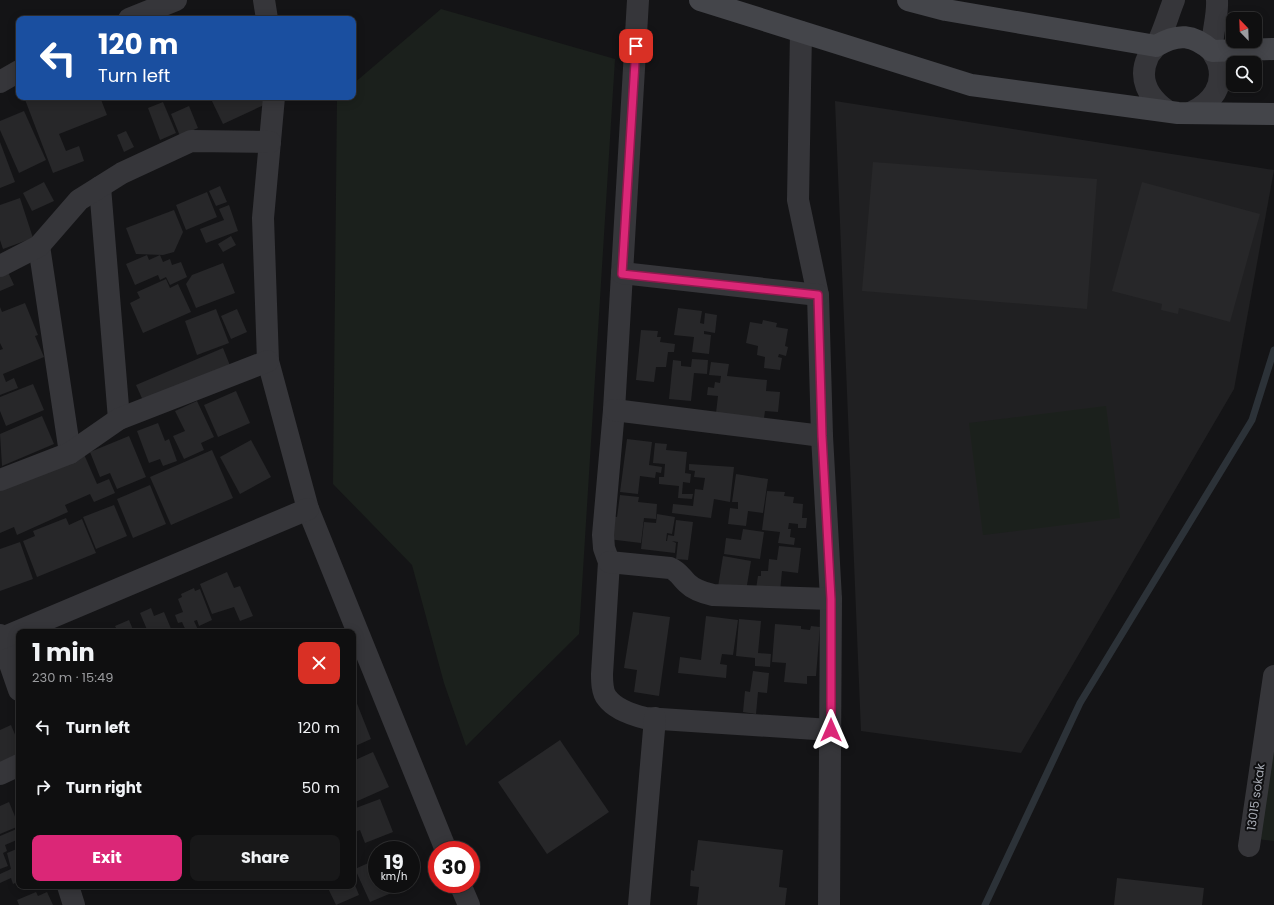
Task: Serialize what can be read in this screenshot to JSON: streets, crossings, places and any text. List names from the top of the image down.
{
  "streets": {
    "street": ["13015 sokak"]
  },
  "north": "top left",
  "page": {
    "turn": ["120 m", "Turn left"],
    "heading": ["1 min", "230 m · 15:49"],
    "list": [
      {
        "name": "Turn left",
        "value": "120 m"
      },
      {
        "name": "Turn right",
        "value": "50 m"
      }
    ],
    "buttons": ["Exit", "Share"],
    "speed": "19 km/h",
    "limit": "30"
  }
}
